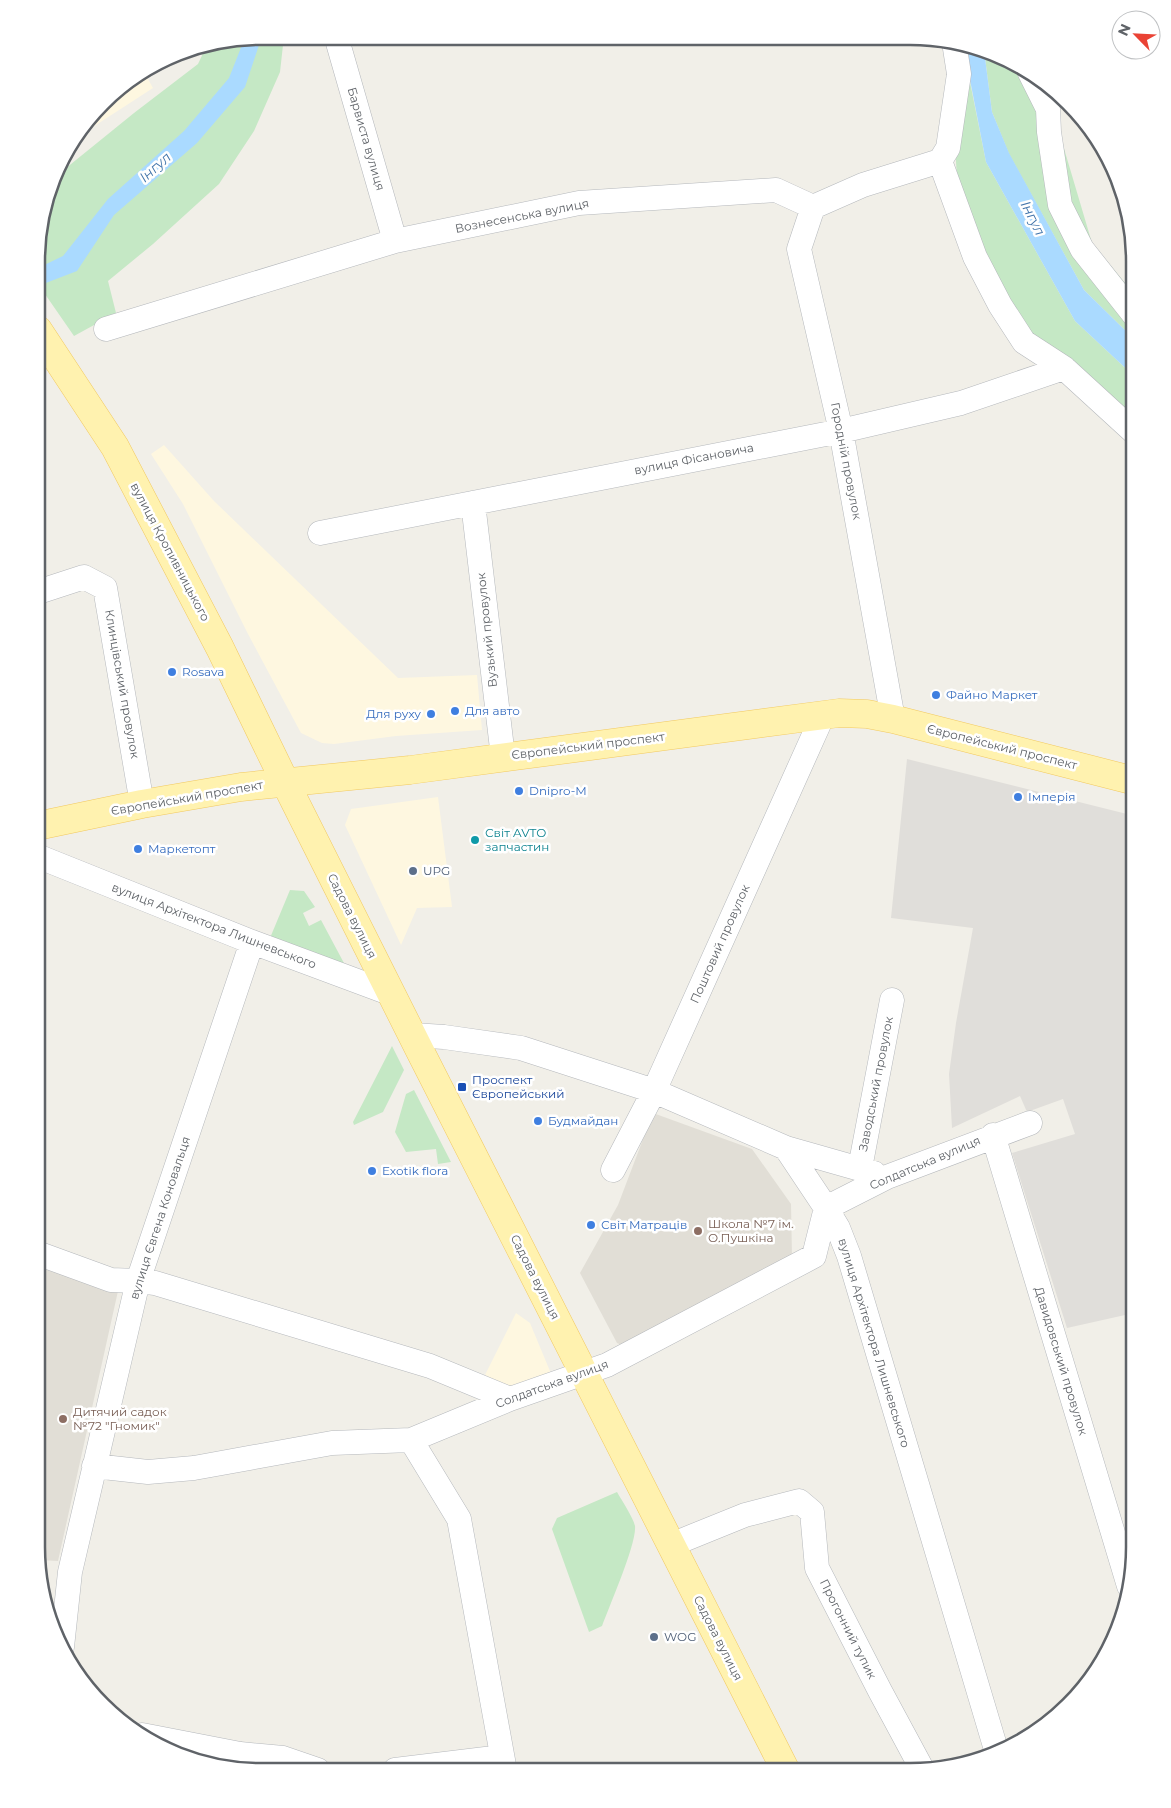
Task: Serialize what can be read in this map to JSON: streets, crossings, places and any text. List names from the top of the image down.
{
  "streets": {
    "main road": ["вулиця Кропивницького", "Європейський проспект", "Садова вулиця"],
    "street": [
      "Барвиста вулиця",
      "Вознесенська вулиця",
      "вулиця Фісановича",
      "Городній провулок",
      "Вузький провулок",
      "Клинцівський провулок",
      "вулиця Архітектора Лишневського",
      "Поштовий провулок",
      "Заводський провулок",
      "Солдатська вулиця",
      "вулиця Євгена Коновальця",
      "Давидовський провулок",
      "Прогонний тупик"
    ]
  },
  "crossings": [
    ["Барвиста вулиця", "Вознесенська вулиця"],
    ["Вознесенська вулиця", "Городній провулок"],
    ["вулиця Фісановича", "Городній провулок"],
    ["вулиця Фісановича", "Вузький провулок"],
    ["Городній провулок", "Європейський проспект"],
    ["вулиця Кропивницького", "Європейський проспект"],
    ["вулиця Кропивницького", "Садова вулиця"],
    ["Вузький провулок", "Європейський проспект"],
    ["Клинцівський провулок", "Європейський проспект"],
    ["Європейський проспект", "Садова вулиця"],
    ["Європейський проспект", "Поштовий провулок"],
    ["Садова вулиця", "вулиця Архітектора Лишневського"],
    ["Садова вулиця", "Солдатська вулиця"],
    ["Садова вулиця", "Прогонний тупик"],
    ["вулиця Архітектора Лишневського", "Солдатська вулиця"],
    ["вулиця Архітектора Лишневського", "вулиця Євгена Коновальця"],
    ["Солдатська вулиця", "вулиця Євгена Коновальця"],
    ["Солдатська вулиця", "Давидовський провулок"]
  ],
  "water": ["Інгул"],
  "places": {
    "other": [
      "Rosava",
      "Файно Маркет",
      "Для авто",
      "Для руху",
      "Dnipro-M",
      "Імперія",
      "Світ AVTO запчастин",
      "Маркетопт",
      "UPG",
      "Будмайдан",
      "Exotik flora",
      "Світ Матраців",
      "Школа №7 ім. О.Пушкіна",
      "Дитячий садок №72 \"Гномик\"",
      "WOG"
    ],
    "transit": ["Проспект Європейський"]
  },
  "north": "top left"
}
